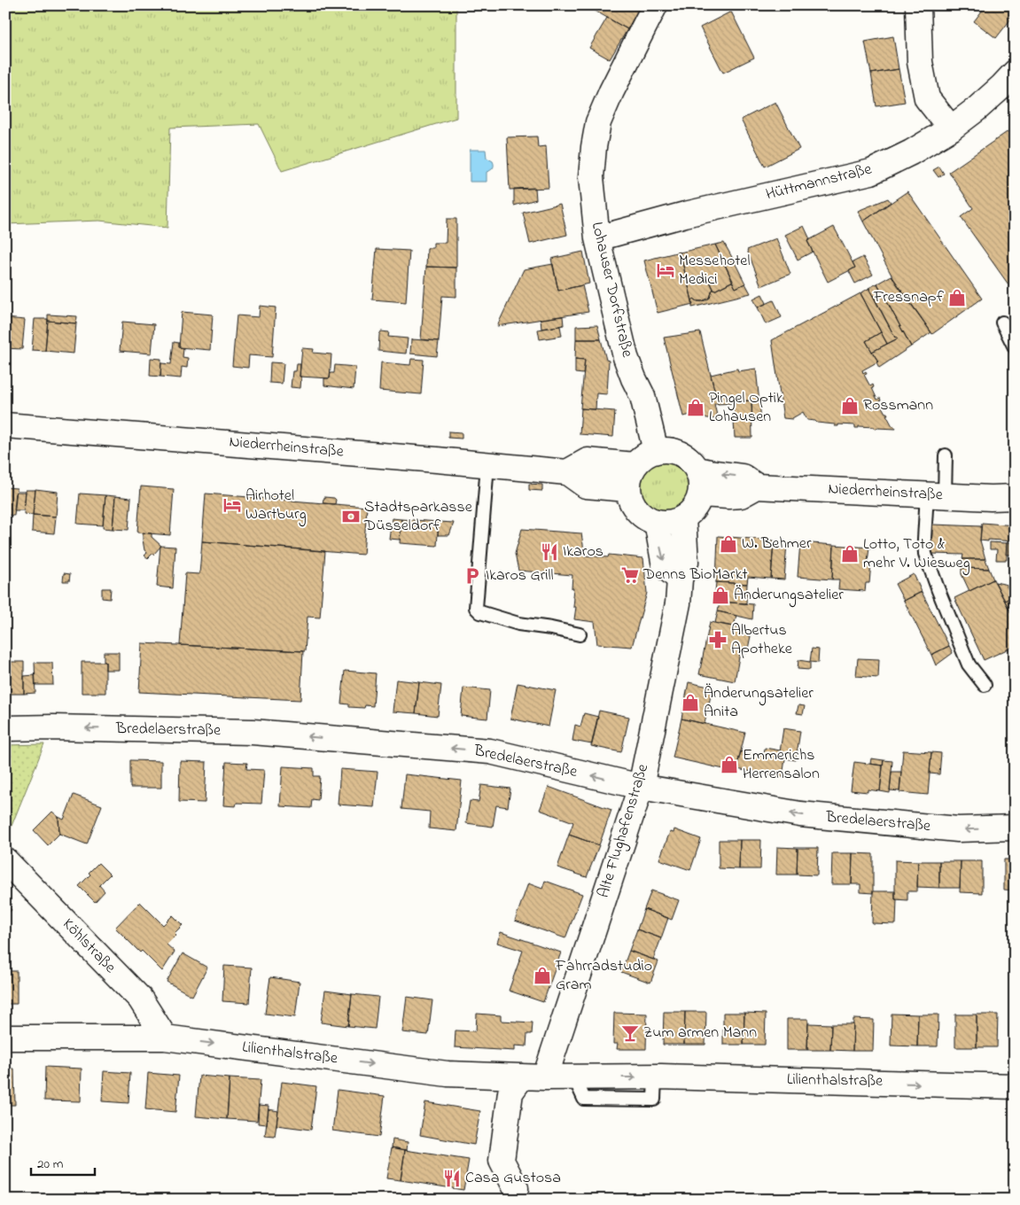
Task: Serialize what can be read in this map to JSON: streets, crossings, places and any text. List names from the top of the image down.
{
  "streets": {
    "street": [
      "Hüttmannstraße",
      "Lohauser Dorfstraße",
      "Niederrheinstraße",
      "Bredelaerstraße",
      "Alte Flughafenstraße",
      "Köhlstraße",
      "Lilienthalstraße"
    ]
  },
  "crossings": [
    ["Hüttmannstraße", "Lohauser Dorfstraße"],
    ["Lohauser Dorfstraße", "Niederrheinstraße"],
    ["Lohauser Dorfstraße", "Alte Flughafenstraße"],
    ["Niederrheinstraße", "Alte Flughafenstraße"],
    ["Bredelaerstraße", "Alte Flughafenstraße"],
    ["Alte Flughafenstraße", "Lilienthalstraße"],
    ["Köhlstraße", "Lilienthalstraße"]
  ],
  "one_way": ["Bredelaerstraße", "Lilienthalstraße"],
  "places": {
    "hotel": ["Messehotel Medici", "Airhotel Wartburg"],
    "shop": [
      "Fressnapf",
      "Rossmann",
      "Pingel Optik Lohausen",
      "W. Behmer",
      "Lotto, Toto & mehr V. Wiesweg",
      "Änderungsatelier",
      "Änderungsatelier Anita",
      "Emmerichs Herrensalon",
      "Fahrradstudio Gram"
    ],
    "bank": ["Stadtsparkasse Düsseldorf"],
    "restaurant": ["Ikaros", "Casa Gustosa"],
    "supermarket": ["Denns BioMarkt"],
    "parking": ["Ikaros Grill"],
    "pharmacy": ["Albertus Apotheke"],
    "bar": ["Zum armen Mann"]
  },
  "scale_bar": "20 m"
}
